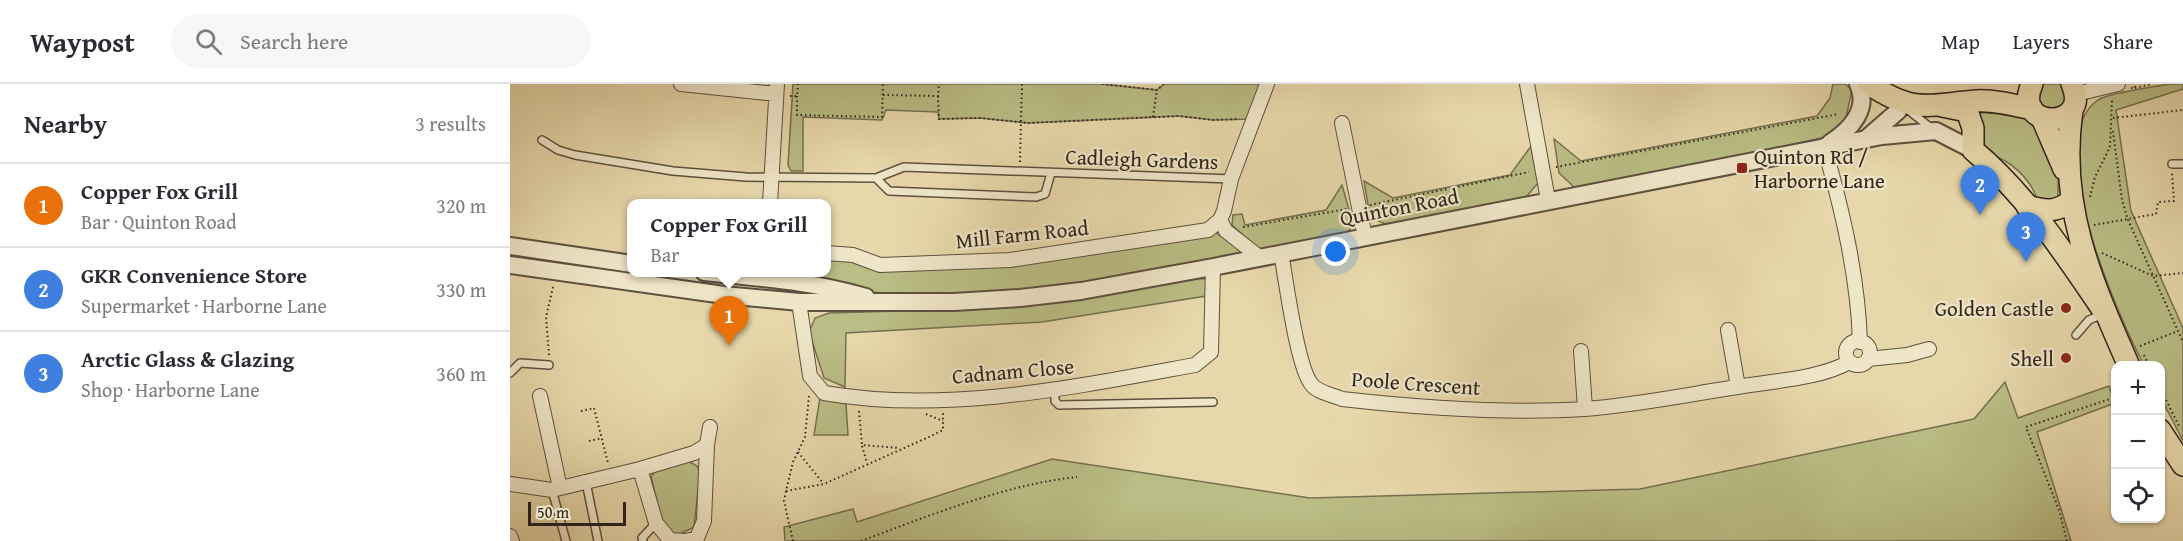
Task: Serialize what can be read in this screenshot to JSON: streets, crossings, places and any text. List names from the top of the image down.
{
  "streets": {
    "street": [
      "Quinton Road",
      "Mill Farm Road",
      "Cadnam Close",
      "Poole Crescent"
    ],
    "lane": ["Cadleigh Gardens"]
  },
  "crossings": [
    ["Quinton Road", "Cadnam Close"],
    ["Quinton Road", "Poole Crescent"]
  ],
  "places": {
    "transit": ["Quinton Rd / Harborne Lane"],
    "other": ["Golden Castle", "Shell"]
  },
  "scale_bar": "50 m",
  "page": {
    "header": "Waypost",
    "search": "Search here",
    "nav": ["Map", "Layers", "Share"],
    "heading": ["Nearby", "3 results"],
    "list": [
      {
        "mark": "1",
        "name": "Copper Fox Grill",
        "note": "Bar · Quinton Road",
        "value": "320 m"
      },
      {
        "mark": "2",
        "name": "GKR Convenience Store",
        "note": "Supermarket · Harborne Lane",
        "value": "330 m"
      },
      {
        "mark": "3",
        "name": "Arctic Glass & Glazing",
        "note": "Shop · Harborne Lane",
        "value": "360 m"
      }
    ],
    "pins": ["2", "3", "1"],
    "popup": ["Copper Fox Grill", "Bar"],
    "map_buttons": ["+", "−"],
    "scale": "50 m"
  }
}
